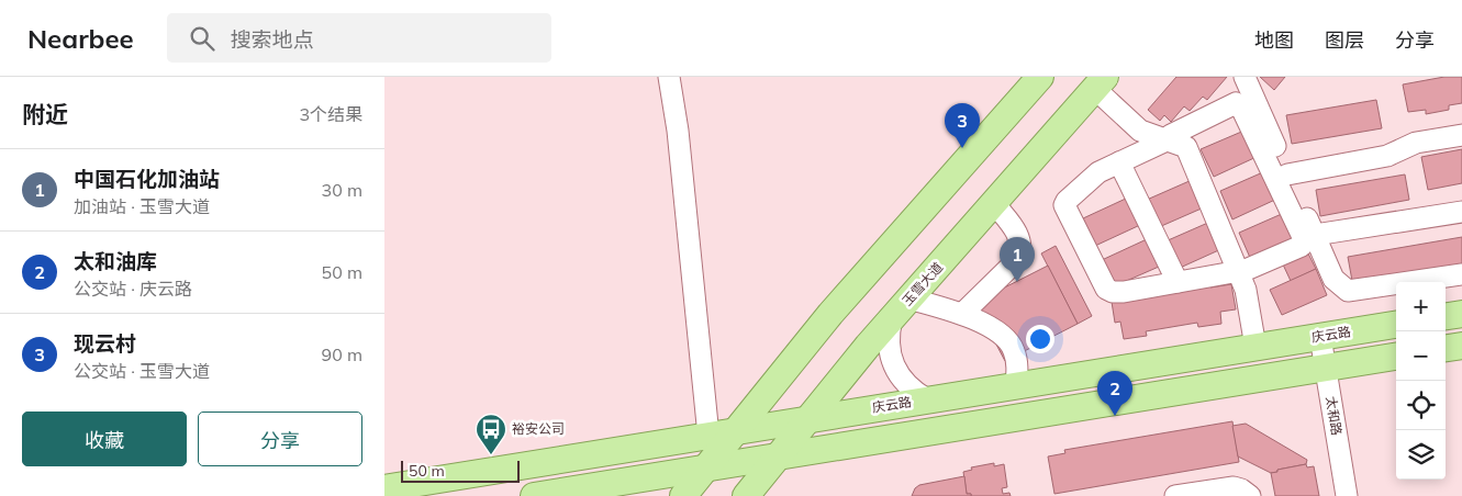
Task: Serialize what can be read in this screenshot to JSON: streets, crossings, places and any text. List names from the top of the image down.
{
  "streets": {
    "main road": ["玉雪大道", "庆云路"],
    "street": ["太和路"]
  },
  "crossings": [
    ["玉雪大道", "庆云路"],
    ["庆云路", "太和路"]
  ],
  "places": {
    "bus stop": ["裕安公司"]
  },
  "scale_bar": "50 m",
  "page": {
    "header": "Nearbee",
    "search": "搜索地点",
    "nav": ["地图", "图层", "分享"],
    "heading": ["附近", "3个结果"],
    "pins": ["3", "1", "2"],
    "list": [
      {
        "mark": "1",
        "name": "中国石化加油站",
        "note": "加油站 · 玉雪大道",
        "value": "30 m"
      },
      {
        "mark": "2",
        "name": "太和油库",
        "note": "公交站 · 庆云路",
        "value": "50 m"
      },
      {
        "mark": "3",
        "name": "现云村",
        "note": "公交站 · 玉雪大道",
        "value": "90 m"
      }
    ],
    "map_buttons": ["+", "−"],
    "buttons": ["收藏", "分享"],
    "scale": "50 m"
  }
}
